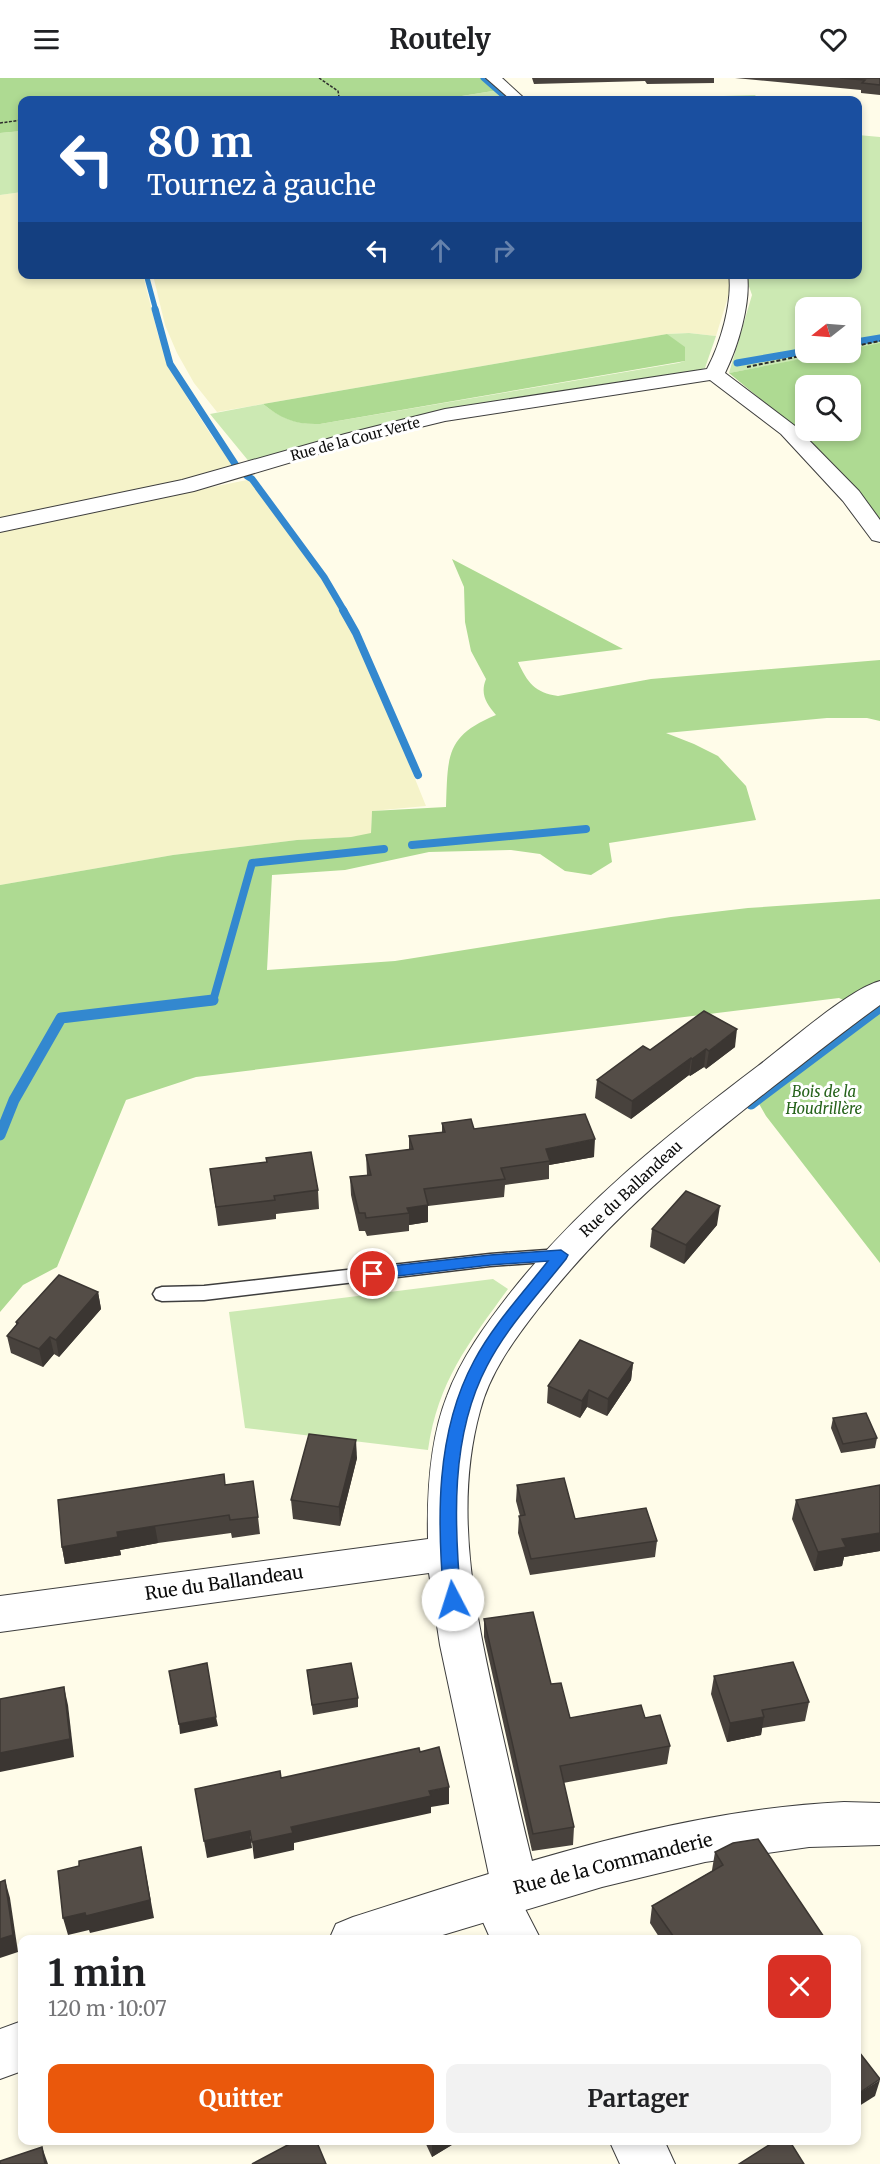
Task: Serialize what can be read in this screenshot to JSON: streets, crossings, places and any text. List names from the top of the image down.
{
  "streets": {
    "street": ["Rue de la Cour Verte", "Rue du Ballandeau", "Rue de la Commanderie"]
  },
  "crossings": [
    ["Rue du Ballandeau", "Rue de la Commanderie"]
  ],
  "parks": ["Bois de la Houdrillère"],
  "north": "left",
  "page": {
    "header": "Routely",
    "turn": ["80 m", "Tournez à gauche"],
    "heading": ["1 min", "120 m · 10:07"],
    "buttons": ["Quitter", "Partager"]
  }
}
